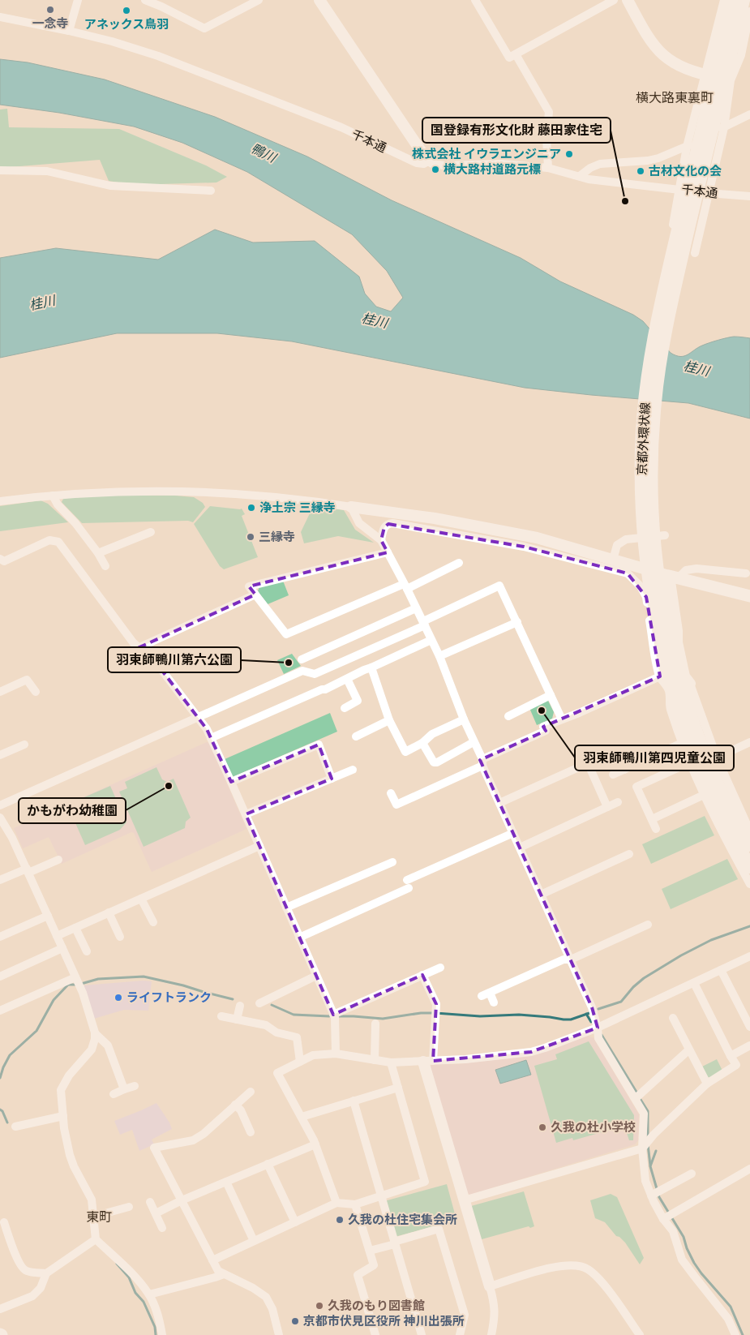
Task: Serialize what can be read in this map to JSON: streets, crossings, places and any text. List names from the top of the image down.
{
  "streets": {
    "main road": ["京都外環状線"],
    "street": ["千本通"]
  },
  "districts": ["横大路東裏町", "東町"],
  "water": ["鴨川", "桂川"],
  "places": [
    "一念寺",
    "アネックス鳥羽",
    "株式会社 イウラエンジニア",
    "横大路村道路元標",
    "古材文化の会",
    "国登録有形文化財 藤田家住宅",
    "浄土宗 三縁寺",
    "三縁寺",
    "羽束師鴨川第六公園",
    "羽束師鴨川第四児童公園",
    "かもがわ幼稚園",
    "ライフトランク",
    "久我の杜小学校",
    "久我の杜住宅集会所",
    "久我のもり図書館",
    "京都市伏見区役所 神川出張所"
  ]
}
